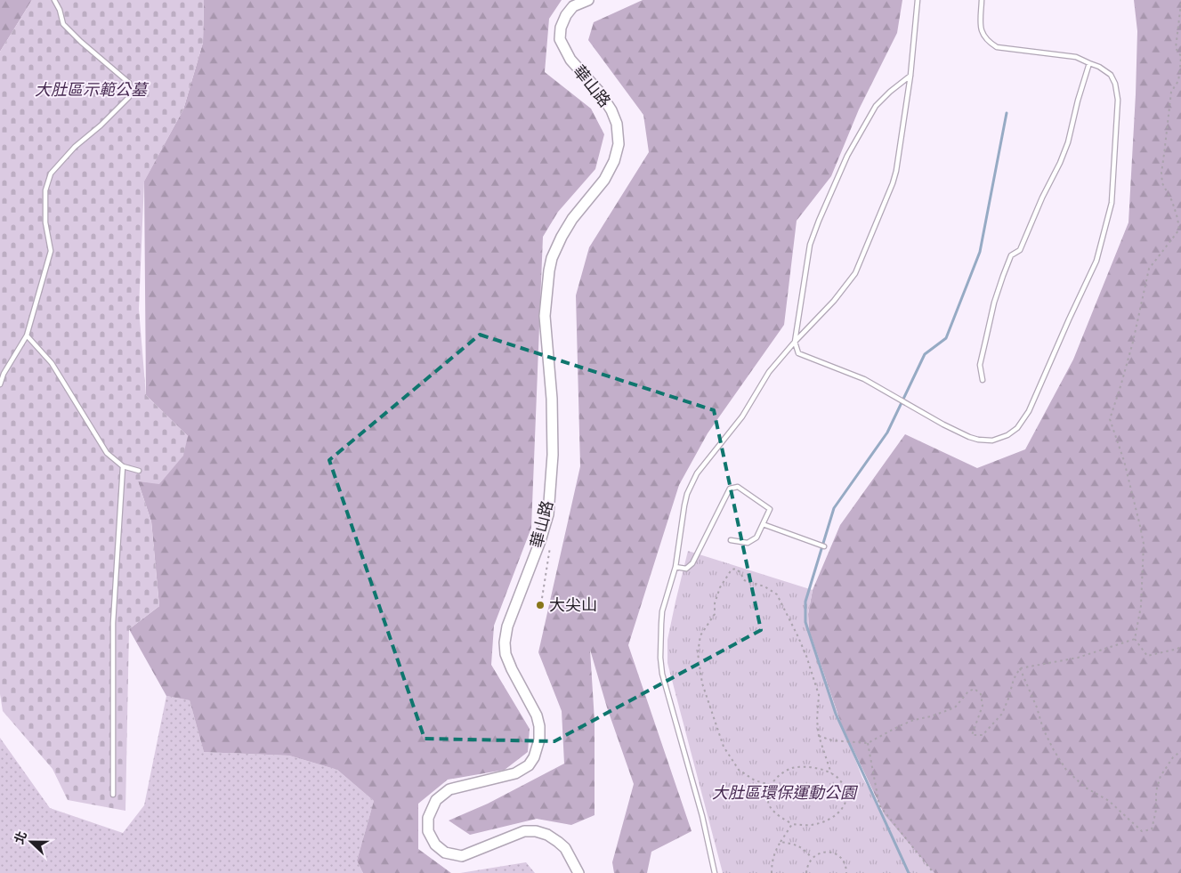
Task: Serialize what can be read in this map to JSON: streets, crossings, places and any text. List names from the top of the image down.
{
  "streets": {
    "street": ["華山路"]
  },
  "parks": ["大肚區示範公墓", "大肚區環保運動公園"],
  "places": ["大尖山"],
  "north": "left"
}
